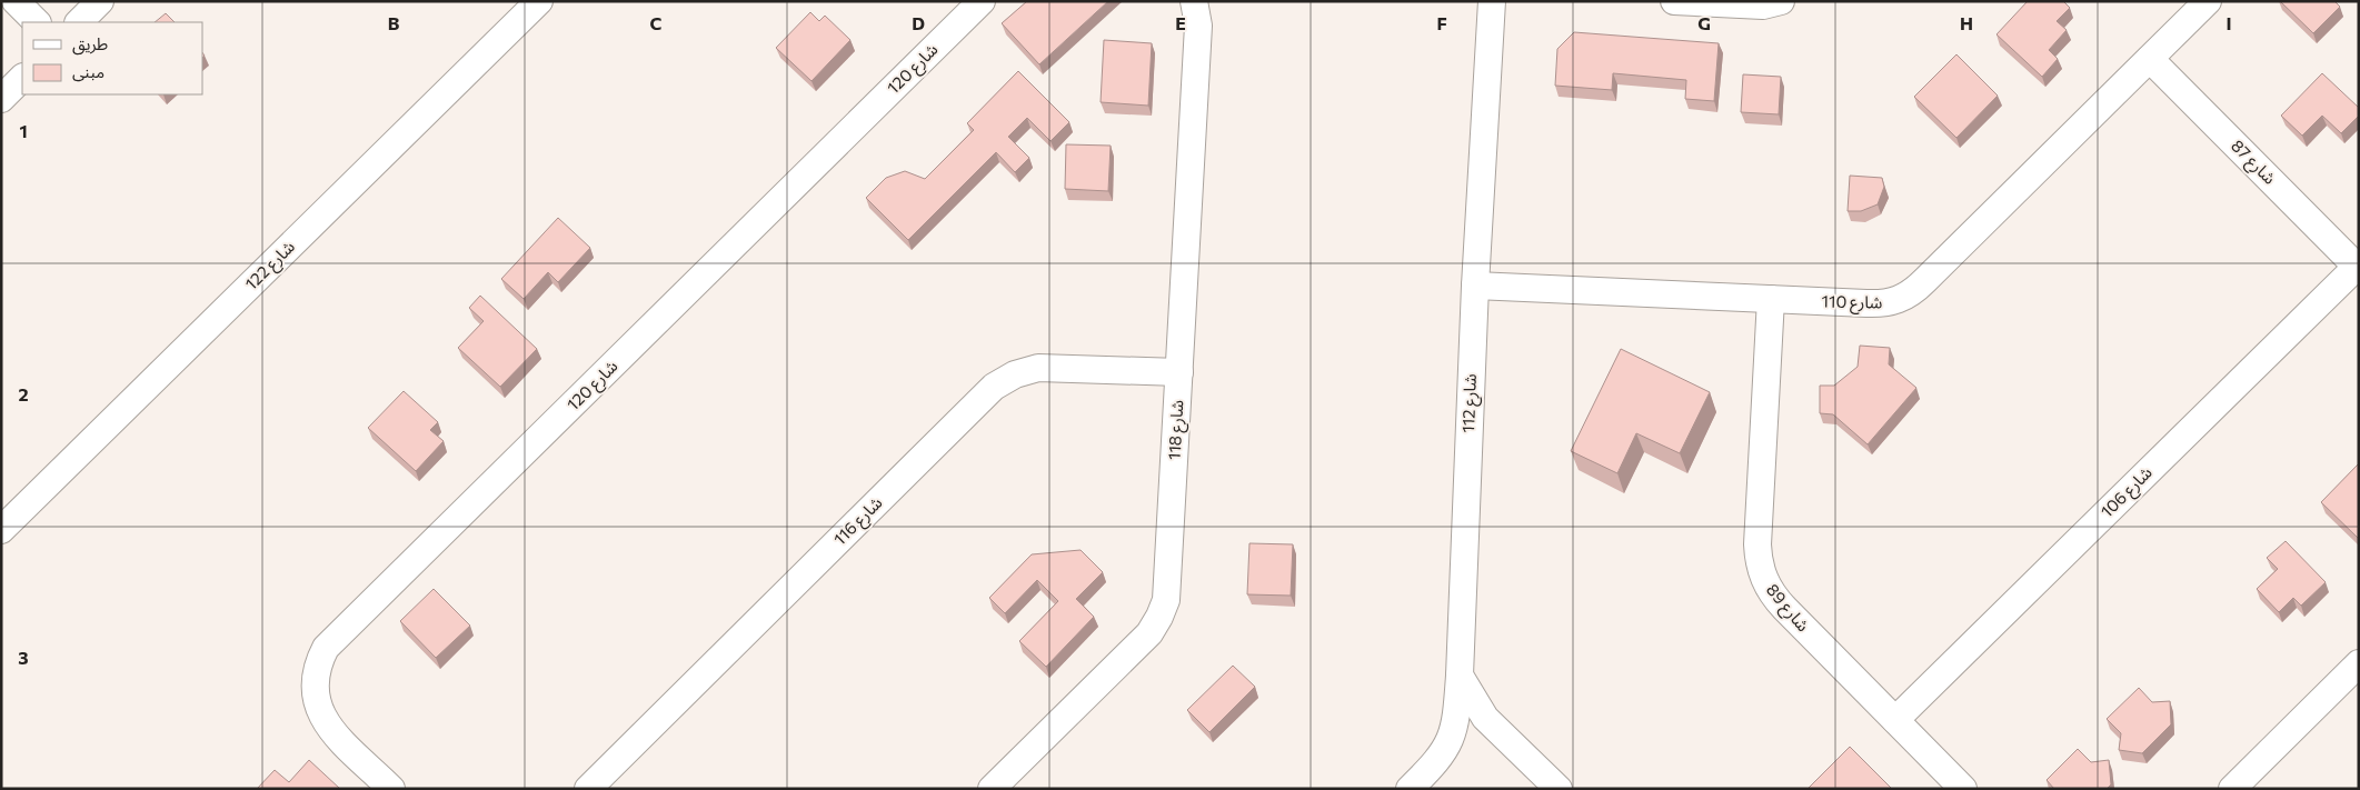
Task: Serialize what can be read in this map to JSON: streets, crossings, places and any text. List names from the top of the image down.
{
  "streets": {
    "street": [
      "شارع 120",
      "شارع 87",
      "شارع 122",
      "شارع 110",
      "شارع 112",
      "شارع 118",
      "شارع 106",
      "شارع 116",
      "شارع 89"
    ]
  },
  "crossings": [
    ["شارع 87", "شارع 110"],
    ["شارع 87", "شارع 106"],
    ["شارع 110", "شارع 112"],
    ["شارع 110", "شارع 89"],
    ["شارع 118", "شارع 116"],
    ["شارع 106", "شارع 89"]
  ],
  "legend": ["طريق", "مبنى"],
  "grid": {
    "columns": [
      "B",
      "C",
      "D",
      "E",
      "F",
      "G",
      "H",
      "I"
    ],
    "rows": ["1", "2", "3"]
  }
}
